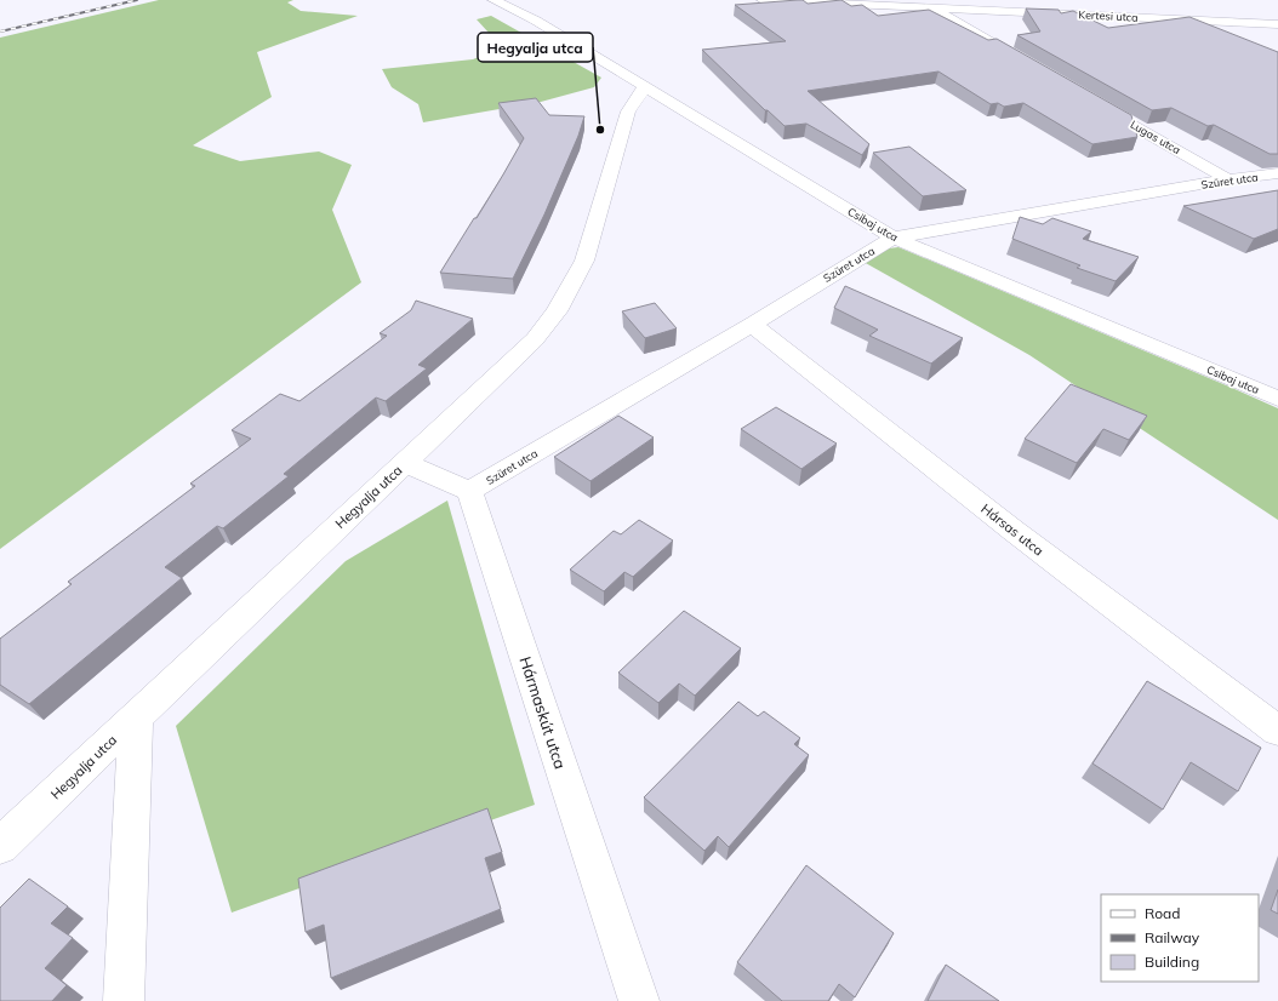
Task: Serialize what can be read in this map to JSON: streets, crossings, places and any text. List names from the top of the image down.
{
  "streets": {
    "street": [
      "Kertesi utca",
      "Lugas utca",
      "Szüret utca",
      "Csibaj utca",
      "Hegyalja utca",
      "Hársas utca",
      "Hármaskút utca"
    ]
  },
  "crossings": [
    ["Lugas utca", "Szüret utca"],
    ["Szüret utca", "Csibaj utca"],
    ["Szüret utca", "Hársas utca"],
    ["Szüret utca", "Hármaskút utca"],
    ["Csibaj utca", "Hegyalja utca"]
  ],
  "places": ["Hegyalja utca"],
  "legend": ["Road", "Railway", "Building"]
}
